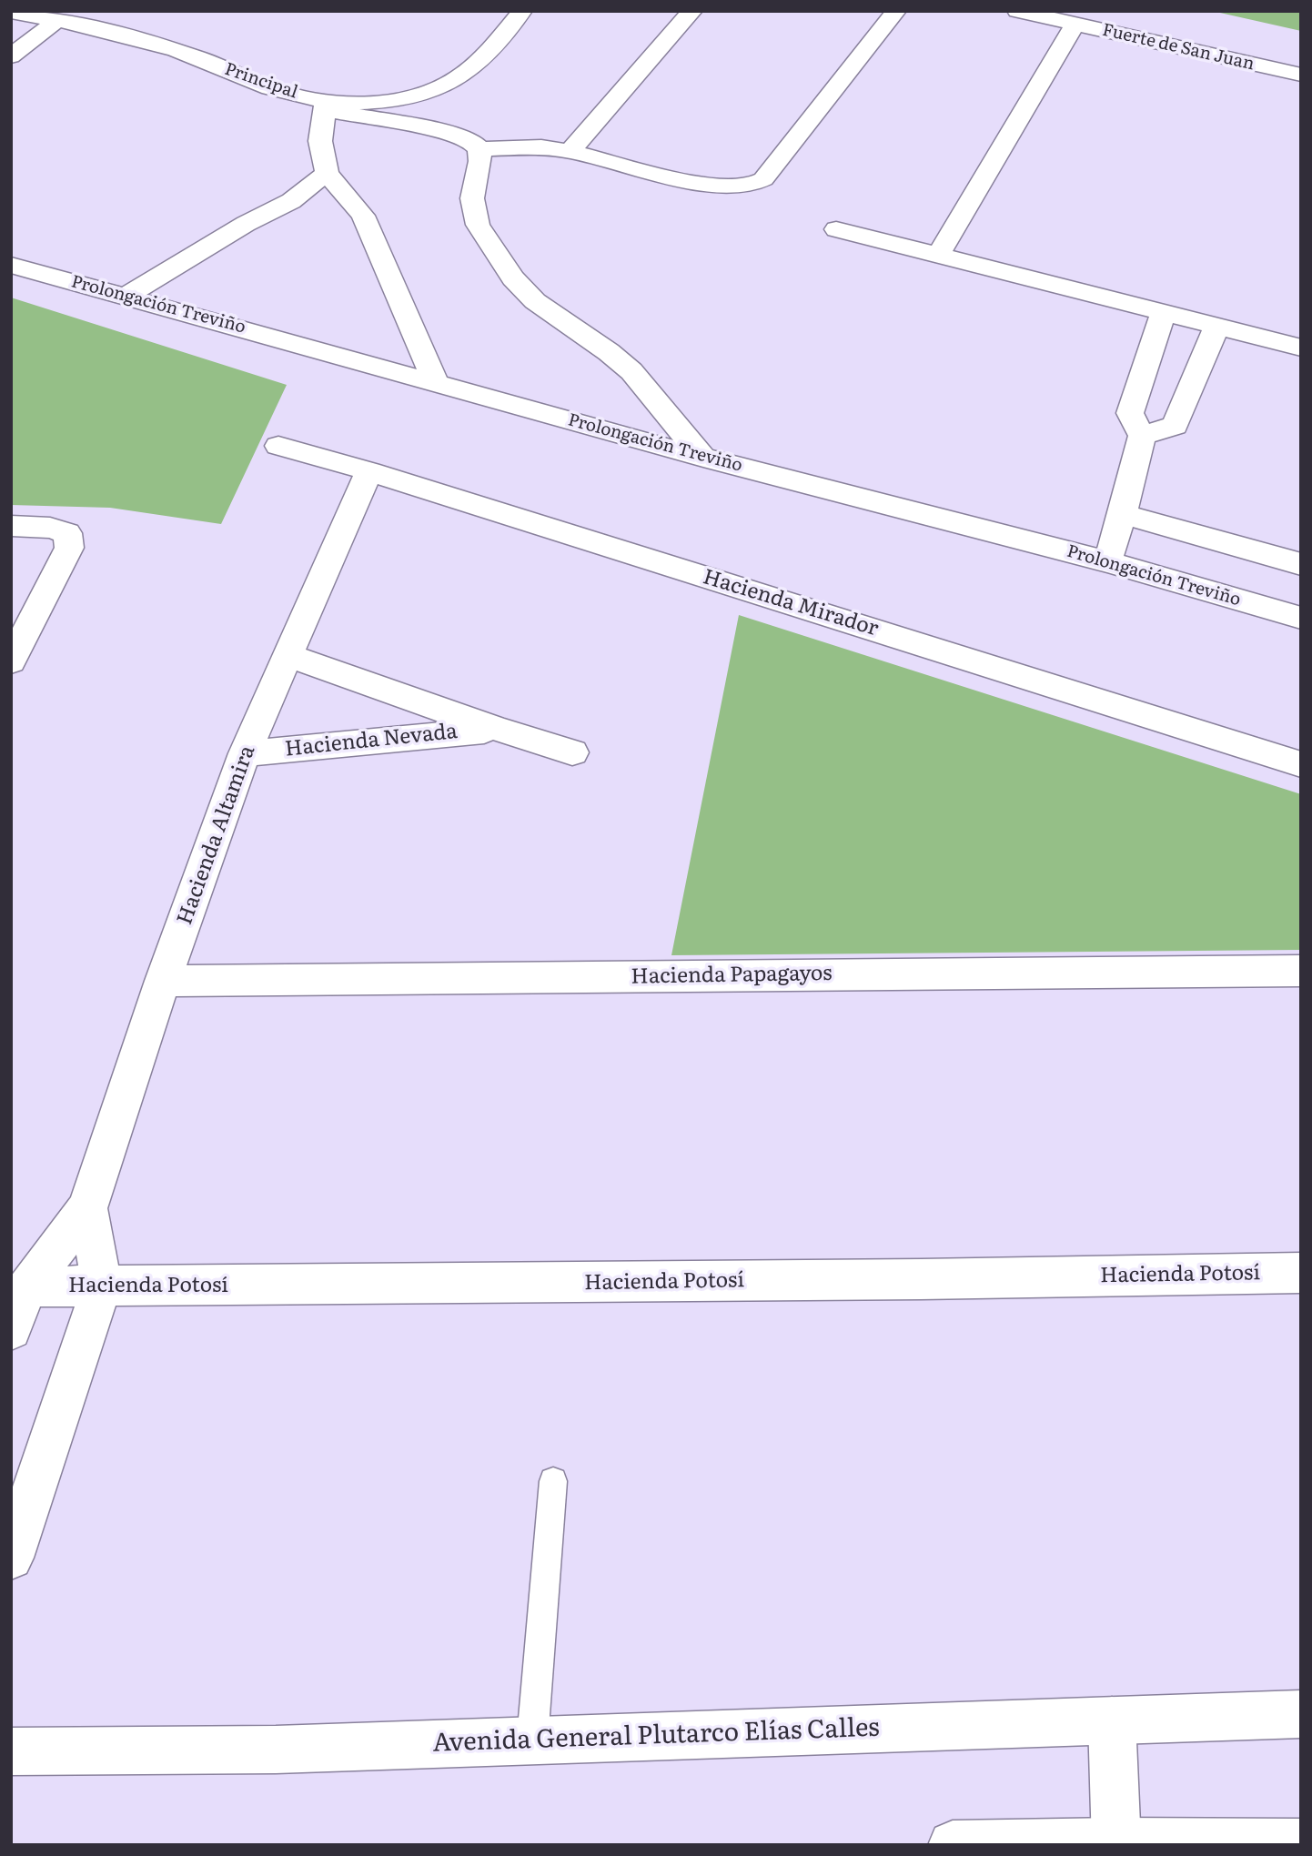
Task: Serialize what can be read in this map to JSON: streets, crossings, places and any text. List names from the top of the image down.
{
  "streets": {
    "street": [
      "Fuerte de San Juan",
      "Principal",
      "Prolongación Treviño",
      "Hacienda Mirador",
      "Hacienda Nevada",
      "Hacienda Altamira",
      "Hacienda Papagayos",
      "Hacienda Potosí",
      "Avenida General Plutarco Elías Calles"
    ]
  },
  "crossings": [
    ["Hacienda Mirador", "Hacienda Altamira"],
    ["Hacienda Nevada", "Hacienda Altamira"],
    ["Hacienda Altamira", "Hacienda Papagayos"],
    ["Hacienda Altamira", "Hacienda Potosí"]
  ]
}
